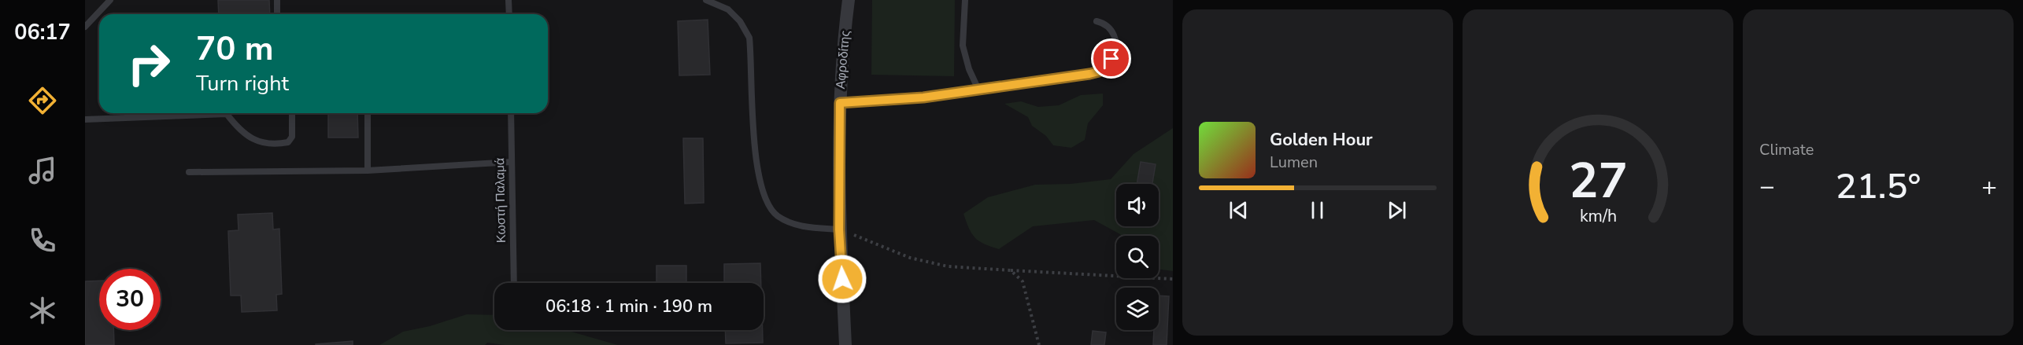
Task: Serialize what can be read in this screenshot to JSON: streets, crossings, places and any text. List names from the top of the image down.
{
  "streets": {
    "street": ["Αφροδίτης"],
    "lane": ["Κωστή Παλαμά"]
  },
  "page": {
    "tabs": "06:17",
    "tile": "Climate",
    "turn": ["70 m", "Turn right"],
    "song": ["Golden Hour", "Lumen"],
    "heat": ["−", "21.5°", "+"],
    "limit": "30",
    "trip": "06:18 · 1 min · 190 m",
    "gauge": ["27", "km/h"]
  }
}
